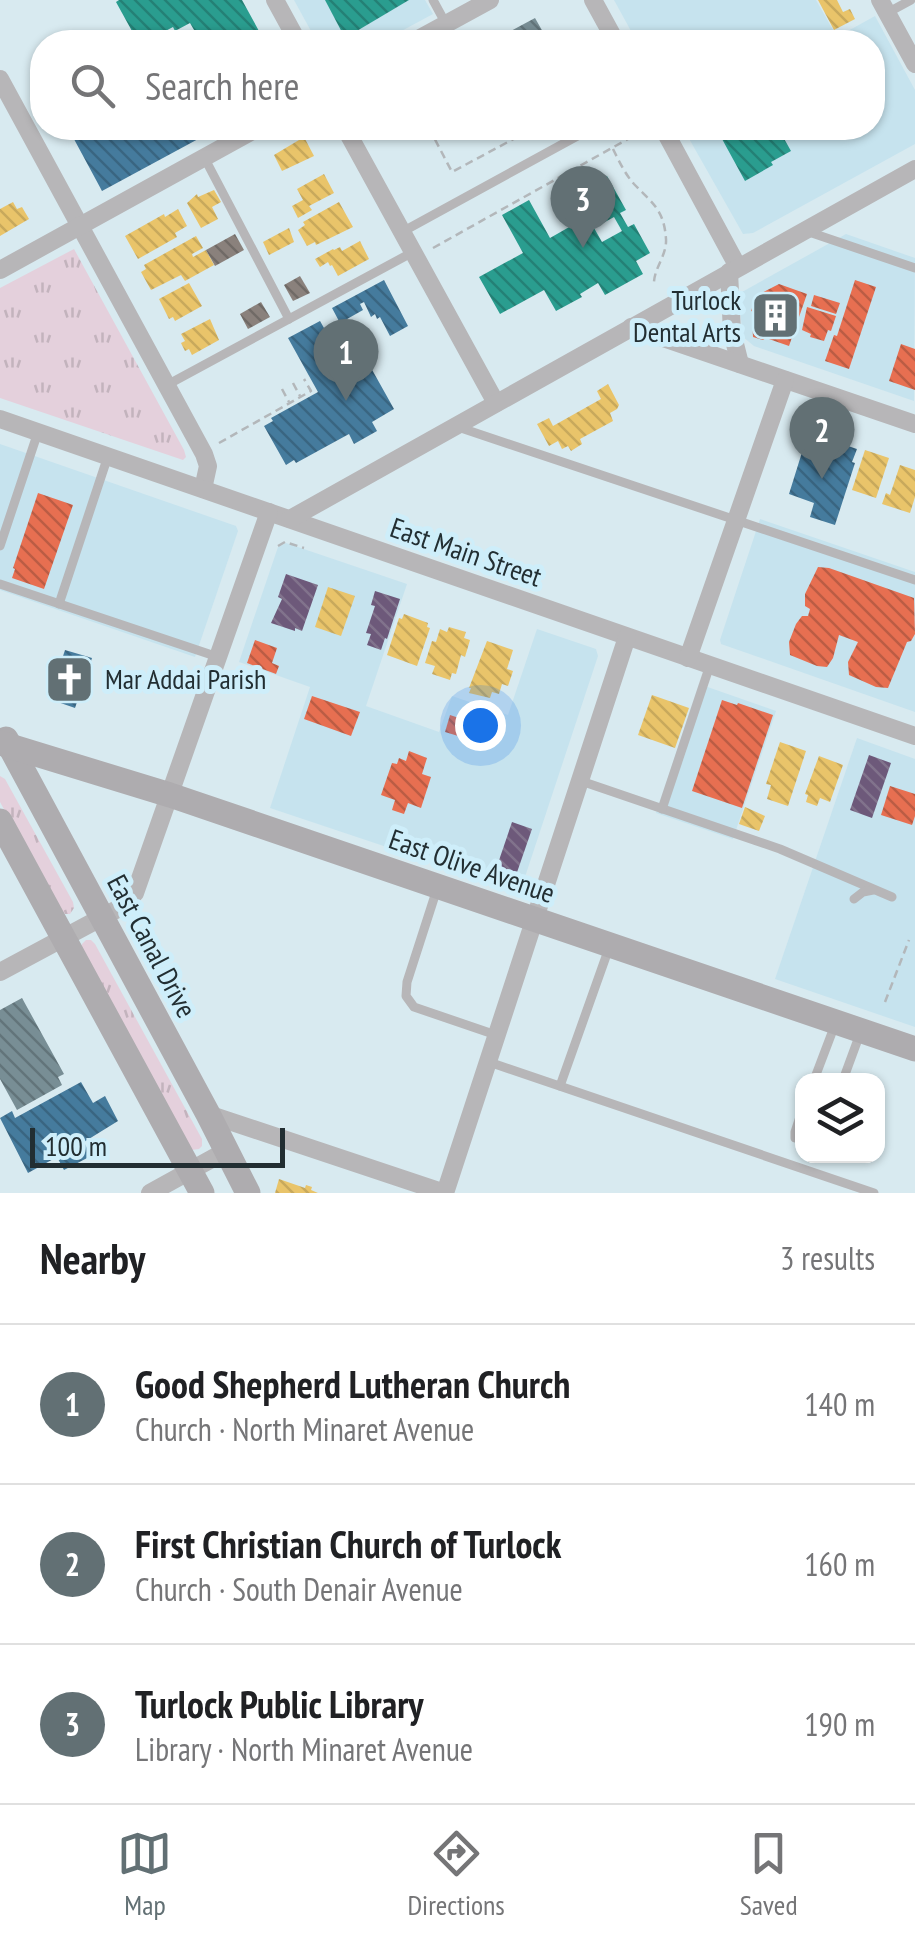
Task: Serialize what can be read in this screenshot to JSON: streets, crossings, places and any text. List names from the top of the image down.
{
  "streets": {
    "street": ["East Main Street", "East Olive Avenue", "East Canal Drive"]
  },
  "crossings": [
    ["East Olive Avenue", "East Canal Drive"]
  ],
  "places": {
    "building": ["Turlock Dental Arts"],
    "church": ["Mar Addai Parish"]
  },
  "scale_bar": "100 m",
  "page": {
    "search": "Search here",
    "pins": ["3", "1", "2"],
    "scale": "100 m",
    "heading": ["Nearby", "3 results"],
    "list": [
      {
        "mark": "1",
        "name": "Good Shepherd Lutheran Church",
        "note": "Church · North Minaret Avenue",
        "value": "140 m"
      },
      {
        "mark": "2",
        "name": "First Christian Church of Turlock",
        "note": "Church · South Denair Avenue",
        "value": "160 m"
      },
      {
        "mark": "3",
        "name": "Turlock Public Library",
        "note": "Library · North Minaret Avenue",
        "value": "190 m"
      }
    ],
    "nav": ["Map", "Directions", "Saved"]
  }
}
